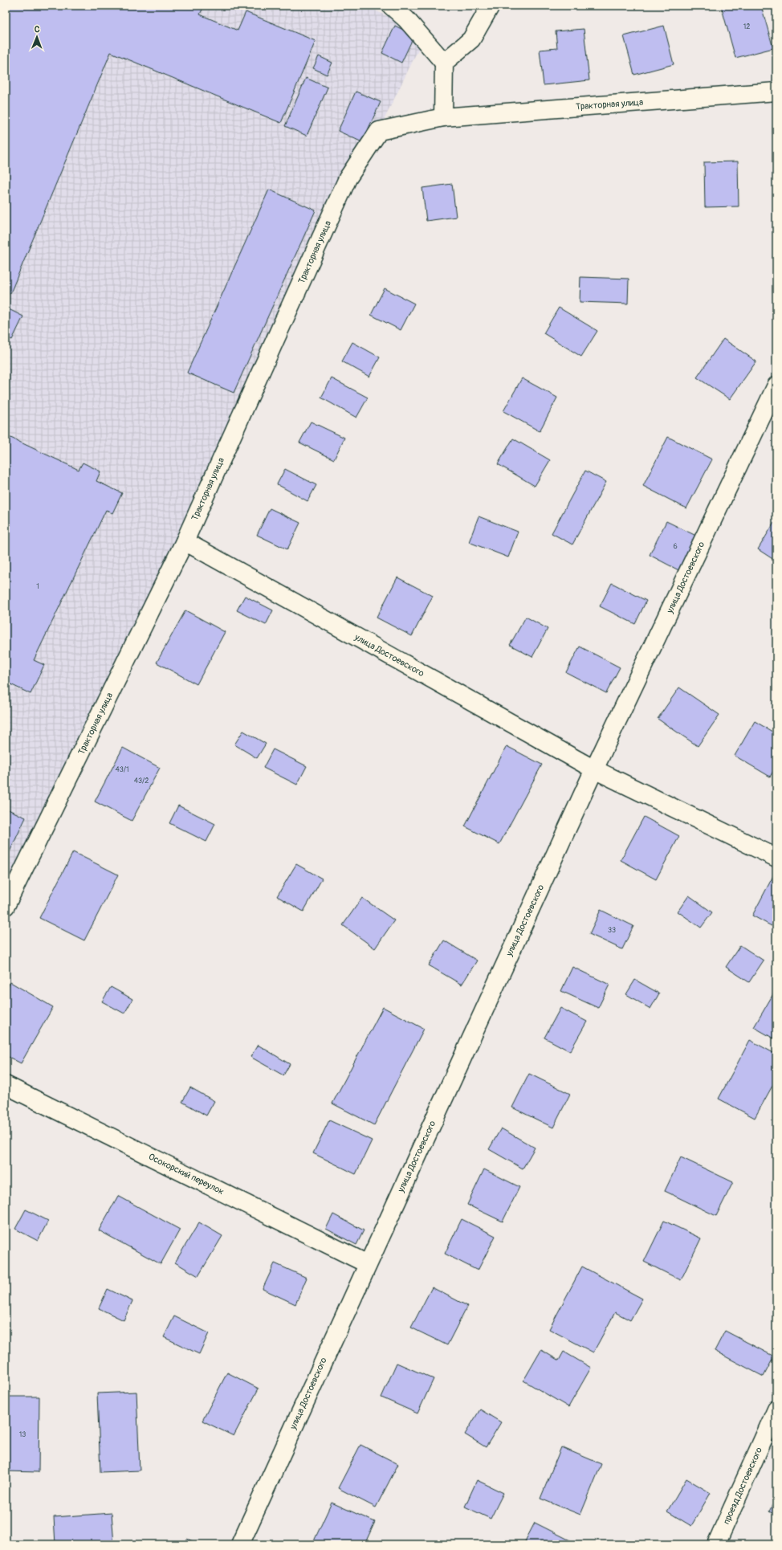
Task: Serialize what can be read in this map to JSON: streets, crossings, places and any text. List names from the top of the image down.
{
  "streets": {
    "street": [
      "Тракторная улица",
      "улица Достоевского",
      "Осокорский переулок",
      "проезд Достоевского"
    ]
  },
  "crossings": [
    ["Тракторная улица", "улица Достоевского"],
    ["улица Достоевского", "Осокорский переулок"]
  ],
  "house_numbers": [
    "12",
    "6",
    "1",
    "43/1",
    "43/2",
    "33",
    "13"
  ],
  "north": "top"
}
